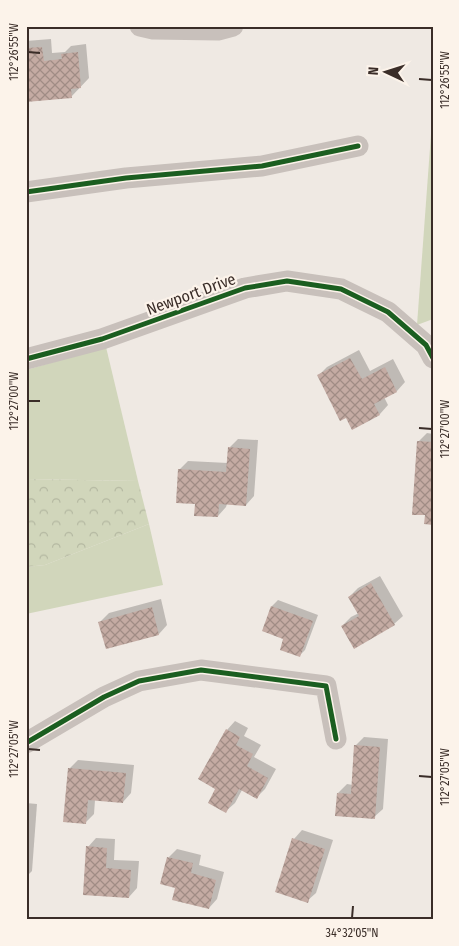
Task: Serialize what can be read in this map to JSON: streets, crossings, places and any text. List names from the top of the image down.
{
  "streets": {
    "street": ["Newport Drive"]
  },
  "north": "left",
  "coordinates": [
    "112°26'55\"W",
    "112°27'00\"W",
    "112°27'05\"W",
    "34°32'05\"N"
  ]
}
